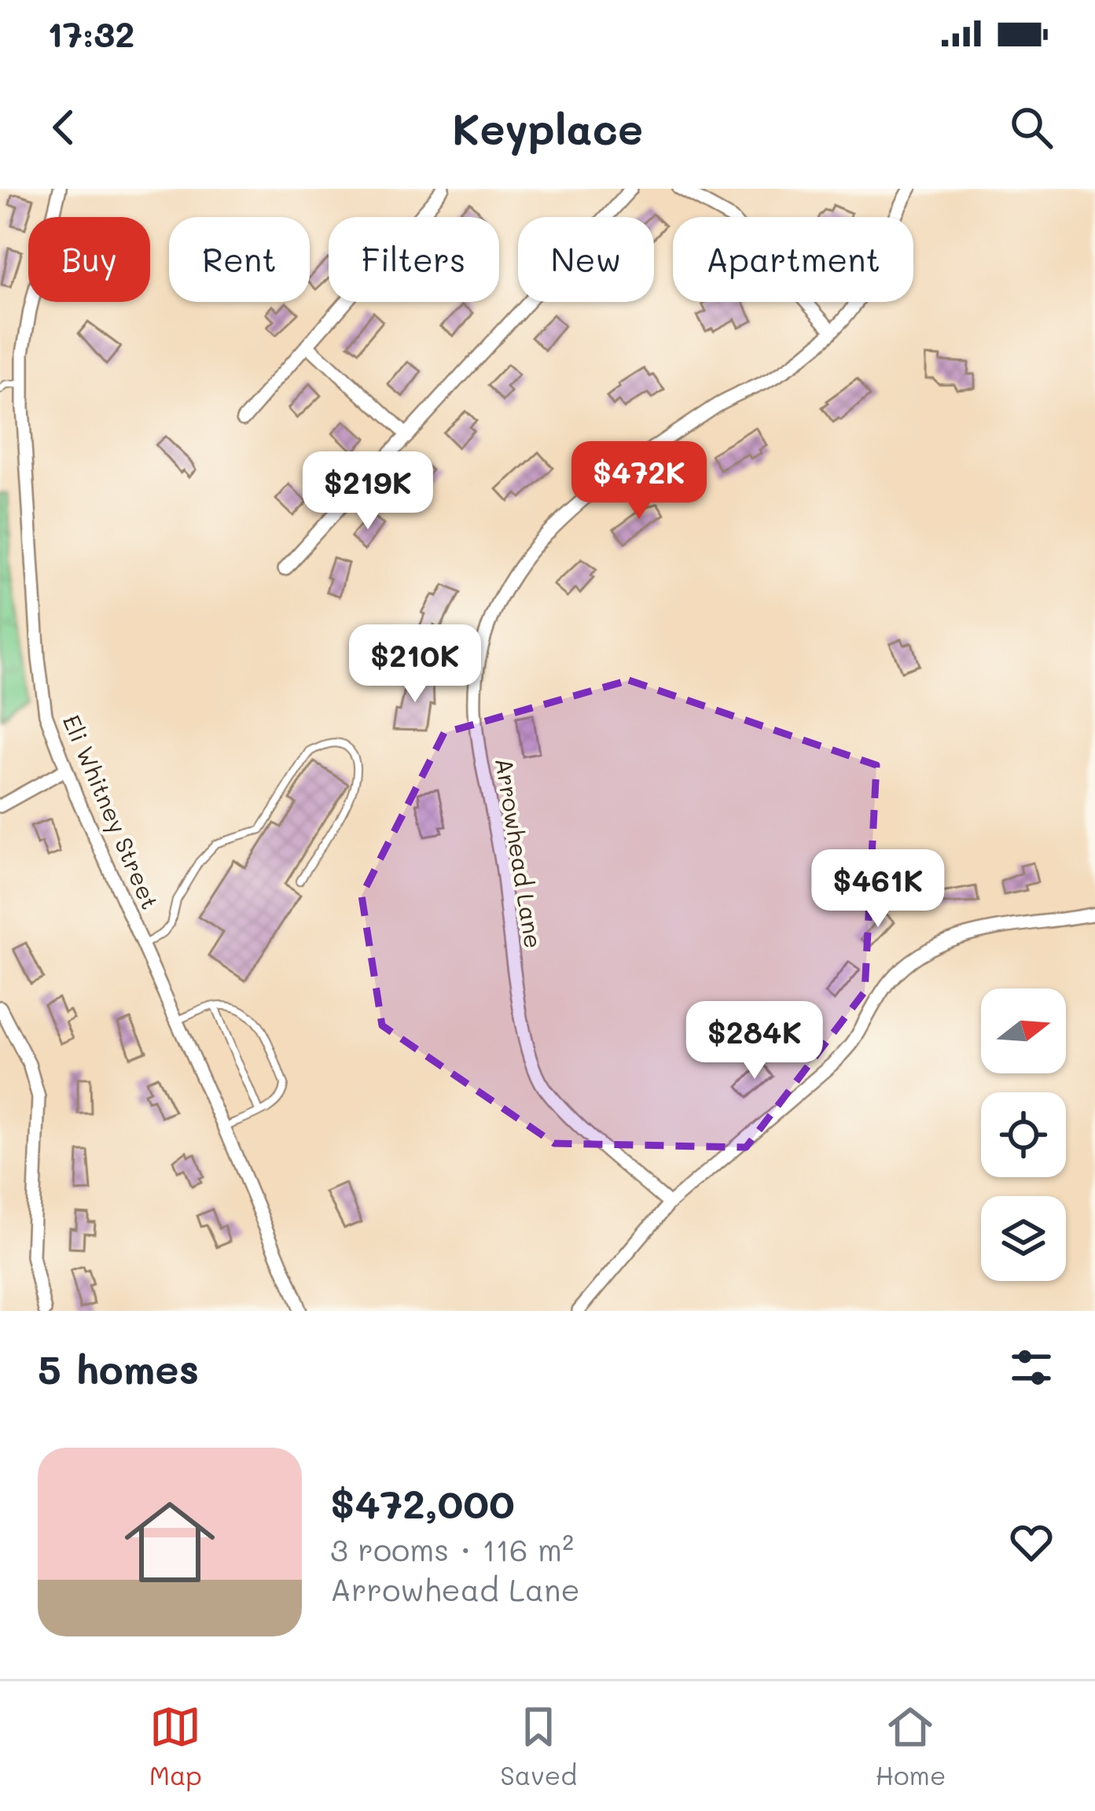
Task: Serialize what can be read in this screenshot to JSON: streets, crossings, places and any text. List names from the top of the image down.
{
  "streets": {
    "street": ["Eli Whitney Street", "Arrowhead Lane"]
  },
  "north": "right",
  "page": {
    "status": "17:32",
    "header": "Keyplace",
    "chip": [
      "Buy",
      "Rent",
      "Filters",
      "New",
      "Apartment"
    ],
    "price": [
      "$472K",
      "$219K",
      "$210K",
      "$461K",
      "$284K"
    ],
    "heading": "5 homes",
    "list": [
      {
        "name": "$472,000",
        "note": "3 rooms · 116 m² · Arrowhead Lane"
      }
    ],
    "tabs": ["Map", "Saved", "Home"]
  }
}
